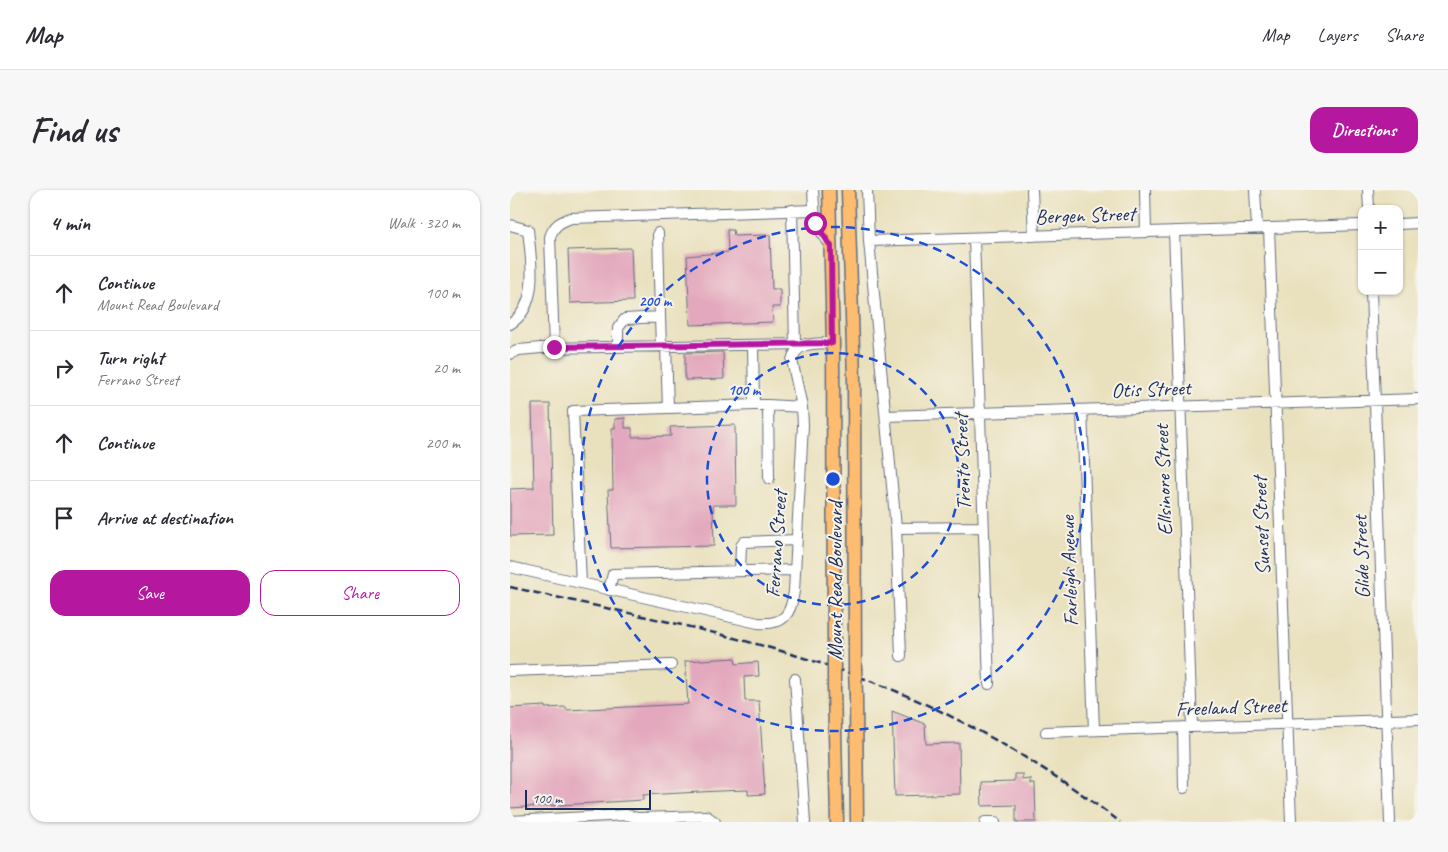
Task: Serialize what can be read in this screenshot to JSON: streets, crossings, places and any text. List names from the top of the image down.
{
  "streets": {
    "main road": ["Mount Read Boulevard"],
    "street": [
      "Bergen Street",
      "Otis Street",
      "Trento Street",
      "Ellsinore Street",
      "Sunset Street",
      "Ferrano Street",
      "Glide Street",
      "Farleigh Avenue",
      "Freeland Street"
    ]
  },
  "crossings": [
    ["Bergen Street", "Trento Street"],
    ["Bergen Street", "Ellsinore Street"],
    ["Bergen Street", "Sunset Street"],
    ["Otis Street", "Trento Street"],
    ["Otis Street", "Ellsinore Street"],
    ["Otis Street", "Sunset Street"],
    ["Otis Street", "Glide Street"],
    ["Otis Street", "Farleigh Avenue"],
    ["Ellsinore Street", "Freeland Street"],
    ["Sunset Street", "Freeland Street"],
    ["Glide Street", "Freeland Street"],
    ["Farleigh Avenue", "Freeland Street"]
  ],
  "scale_bar": "100 m",
  "page": {
    "header": "Map",
    "nav": ["Map", "Layers", "Share"],
    "buttons": [
      "Directions",
      ["Save", "Share"]
    ],
    "title": "Find us",
    "heading": ["4 min", "Walk · 320 m"],
    "map_buttons": ["+", "−"],
    "list": [
      ["Continue", "Mount Read Boulevard", "100 m"],
      ["Turn right", "Ferrano Street", "20 m"],
      ["Continue", "200 m"],
      "Arrive at destination"
    ],
    "scale": "100 m"
  },
  "rings": ["200 m", "100 m"]
}
